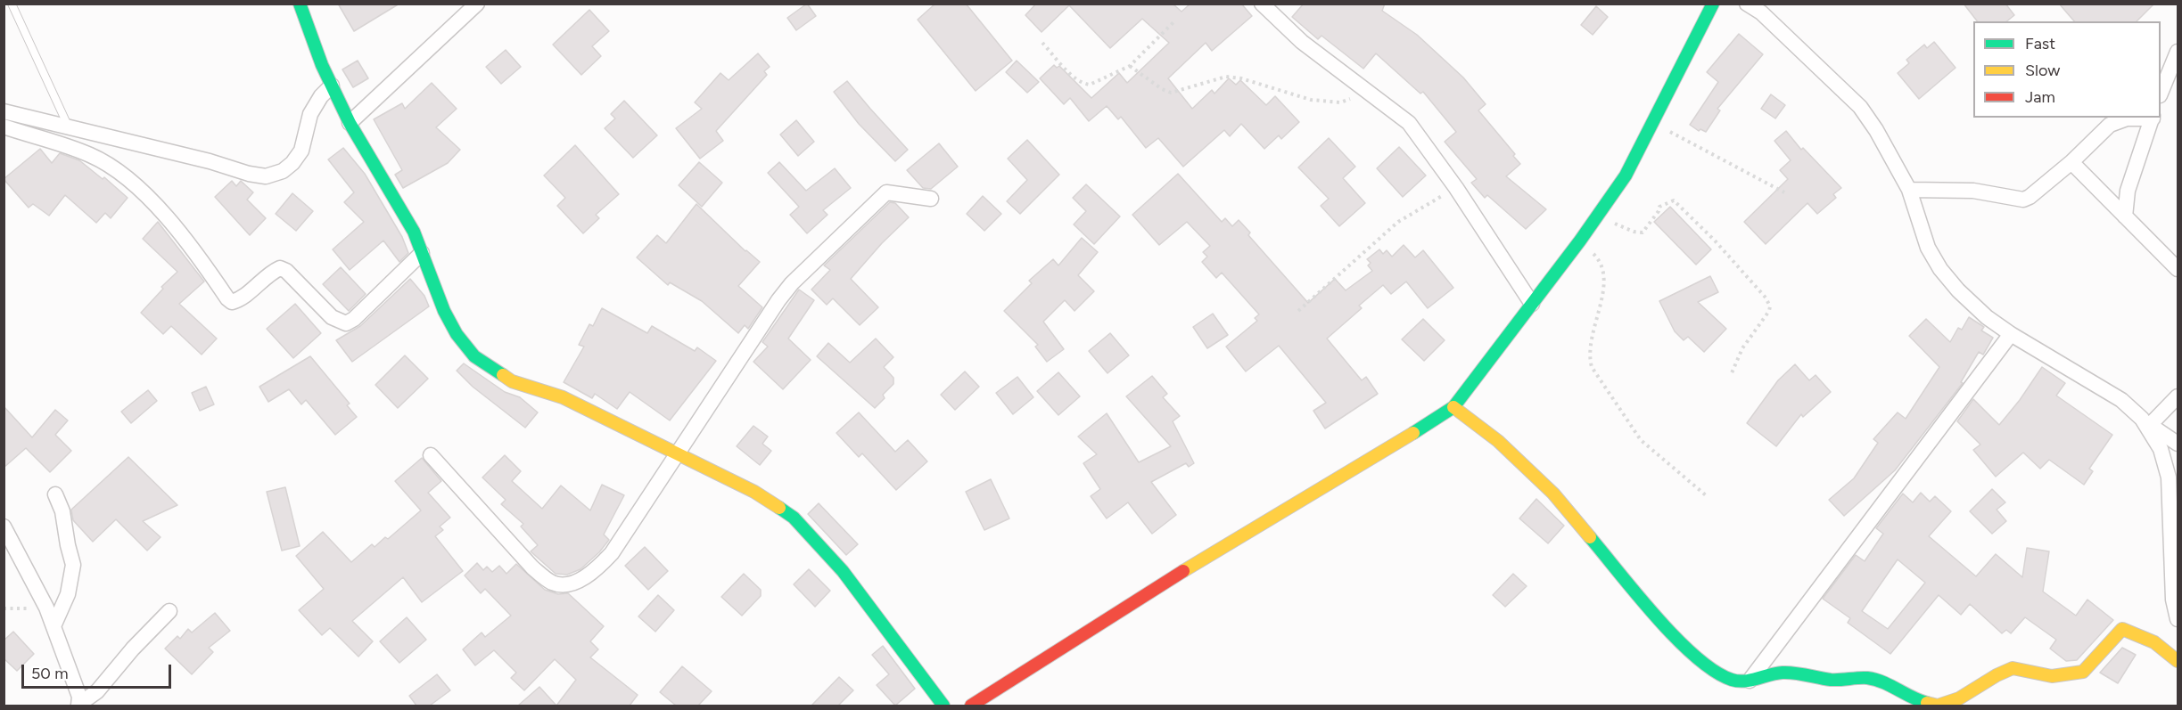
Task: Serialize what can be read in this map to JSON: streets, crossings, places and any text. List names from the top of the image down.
{
  "legend": ["Fast", "Slow", "Jam"],
  "scale_bar": "50 m"
}
